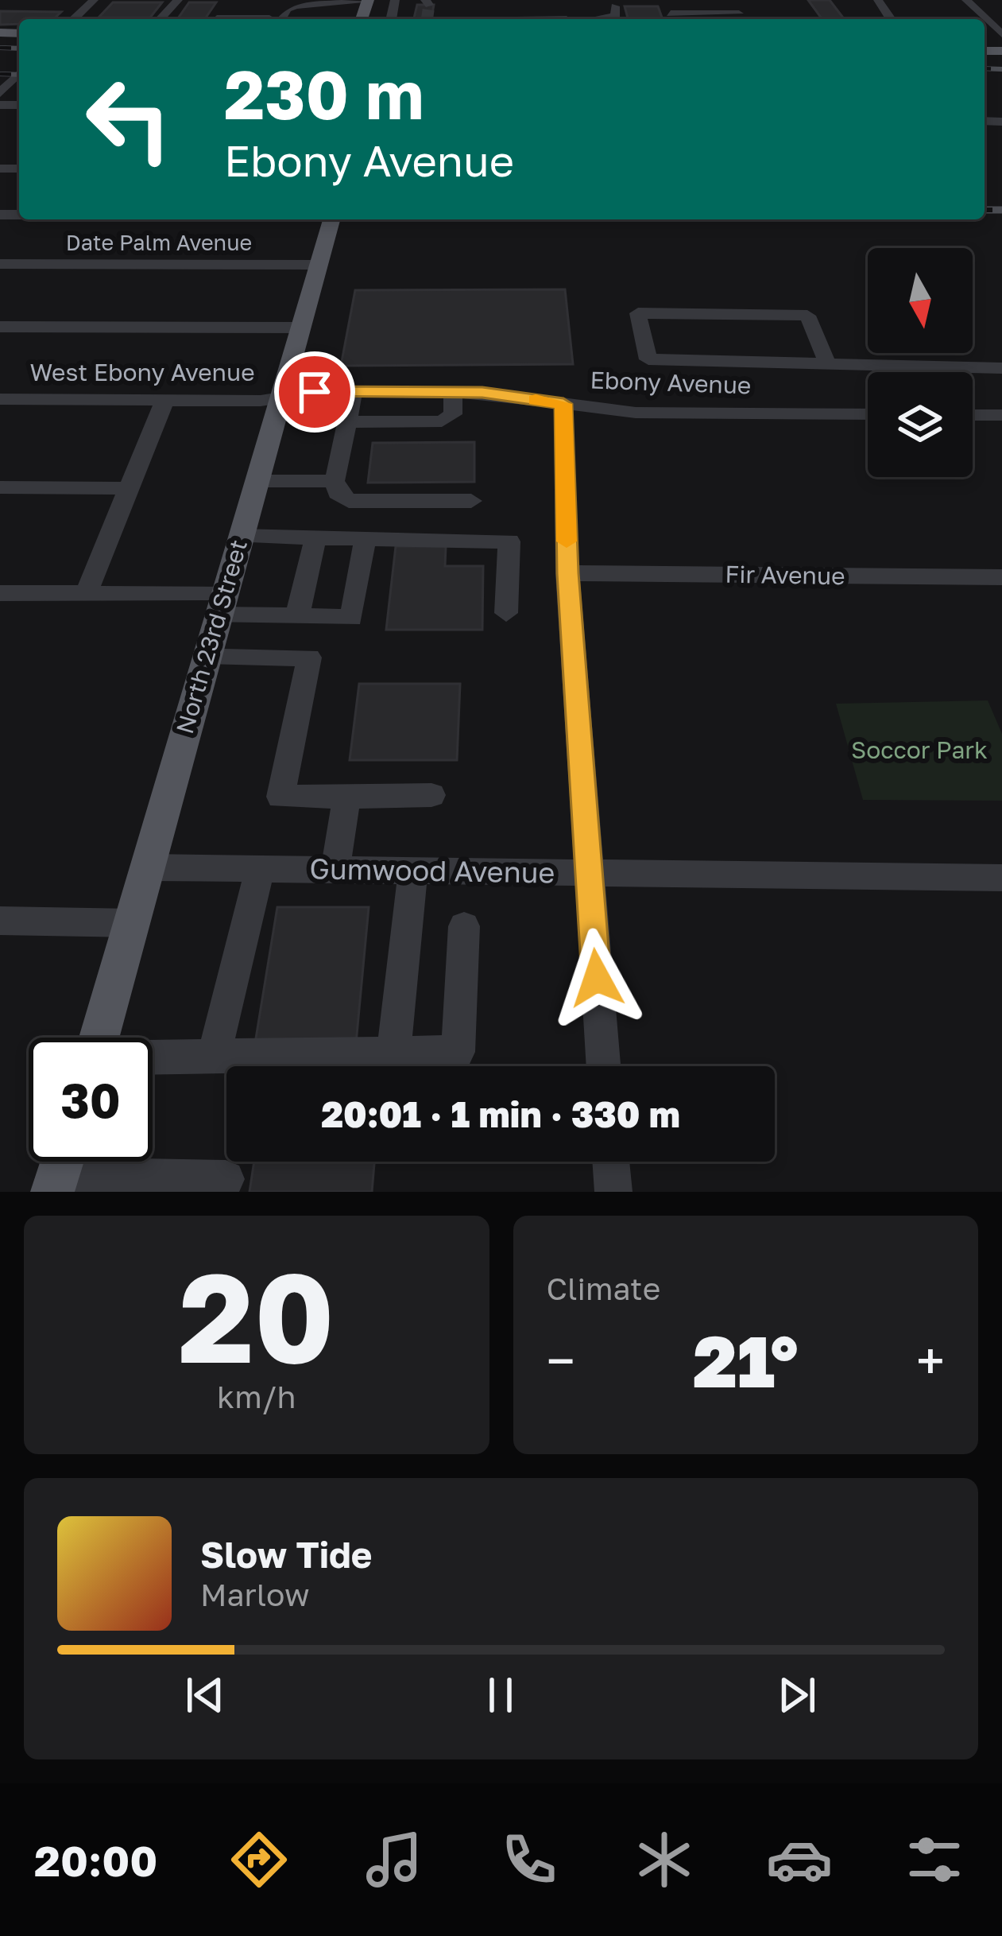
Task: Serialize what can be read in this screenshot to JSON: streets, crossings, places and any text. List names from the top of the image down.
{
  "streets": {
    "main road": ["North 23rd Street"],
    "street": [
      "Date Palm Avenue",
      "West Ebony Avenue",
      "Ebony Avenue",
      "Fir Avenue",
      "Gumwood Avenue"
    ]
  },
  "crossings": [
    ["Date Palm Avenue", "North 23rd Street"],
    ["West Ebony Avenue", "Ebony Avenue"],
    ["West Ebony Avenue", "North 23rd Street"],
    ["Ebony Avenue", "North 23rd Street"],
    ["North 23rd Street", "Gumwood Avenue"]
  ],
  "parks": ["Soccor Park"],
  "north": "bottom",
  "page": {
    "turn": ["230 m", "Ebony Avenue"],
    "limit": "30",
    "trip": "20:01 · 1 min · 330 m",
    "tile": [
      ["20", "km/h"],
      "Climate"
    ],
    "heat": ["−", "21°", "+"],
    "song": ["Slow Tide", "Marlow"],
    "tabs": "20:00"
  }
}
